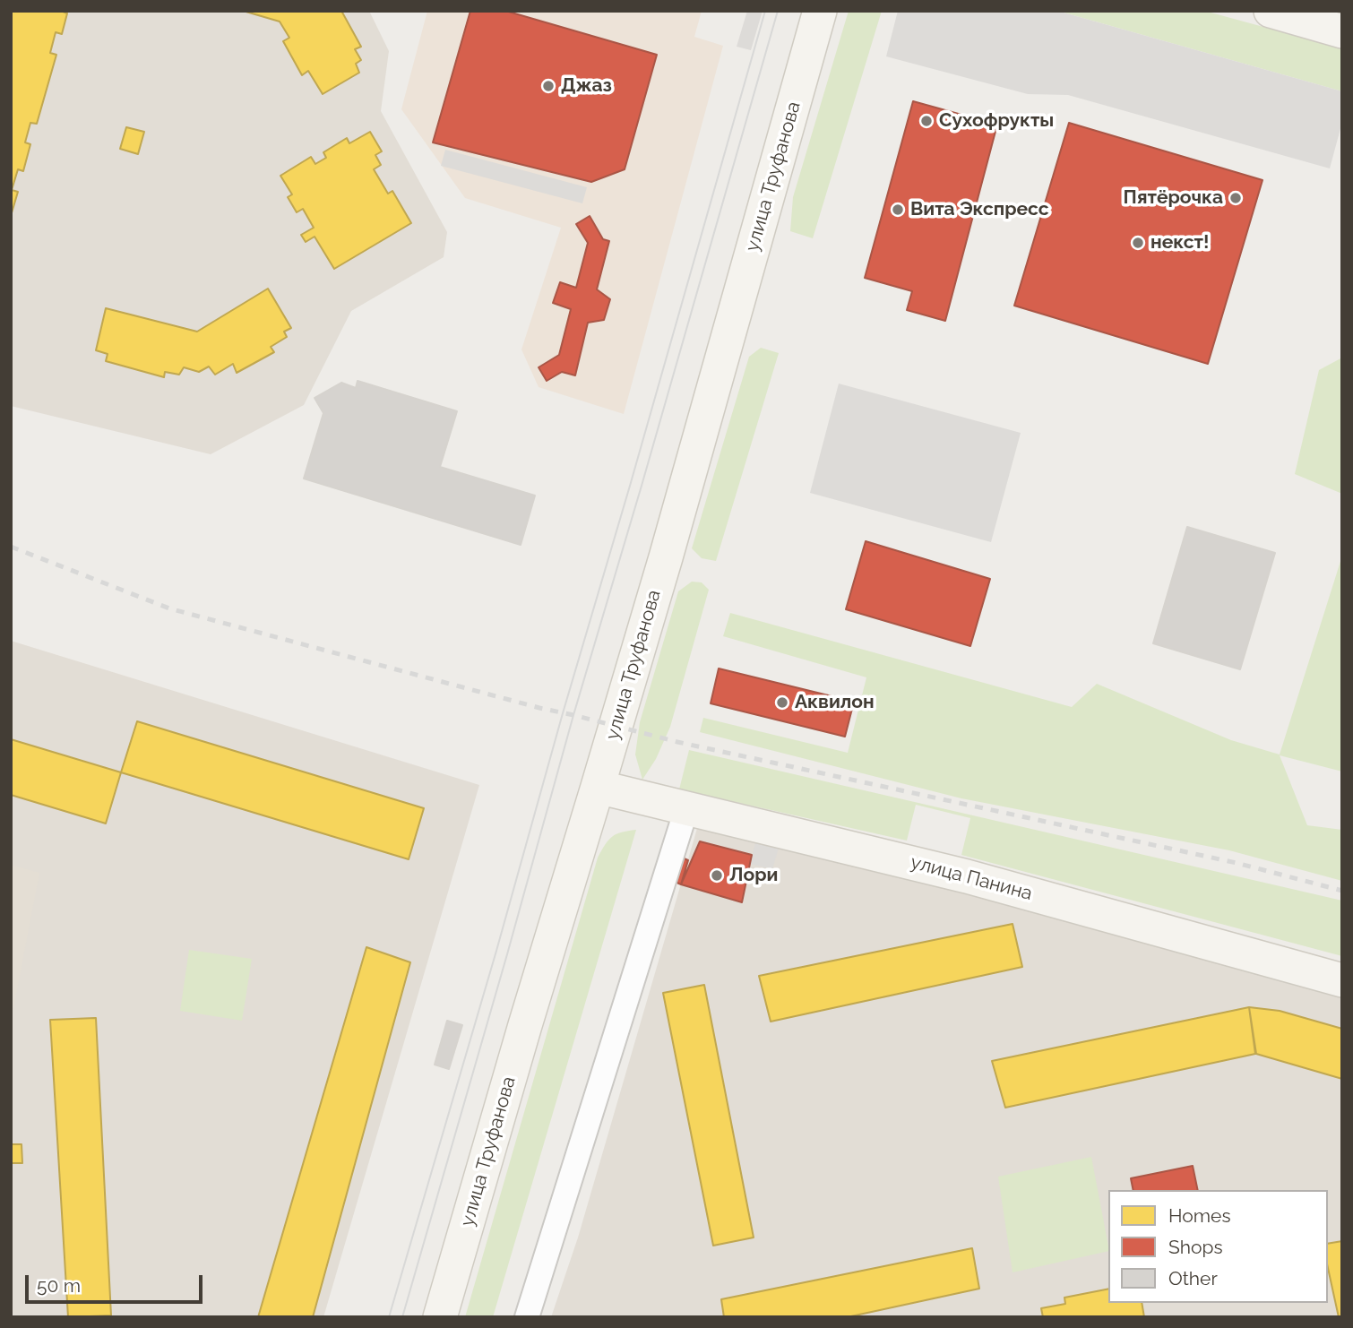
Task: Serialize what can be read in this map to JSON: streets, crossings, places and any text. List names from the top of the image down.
{
  "streets": {
    "street": ["улица Труфанова", "улица Панина"]
  },
  "crossings": [
    ["улица Труфанова", "улица Панина"]
  ],
  "places": [
    "Джаз",
    "Сухофрукты",
    "Пятёрочка",
    "Вита Экспресс",
    "некст!",
    "Аквилон",
    "Лори"
  ],
  "legend": ["Homes", "Shops", "Other"],
  "scale_bar": "50 m"
}
